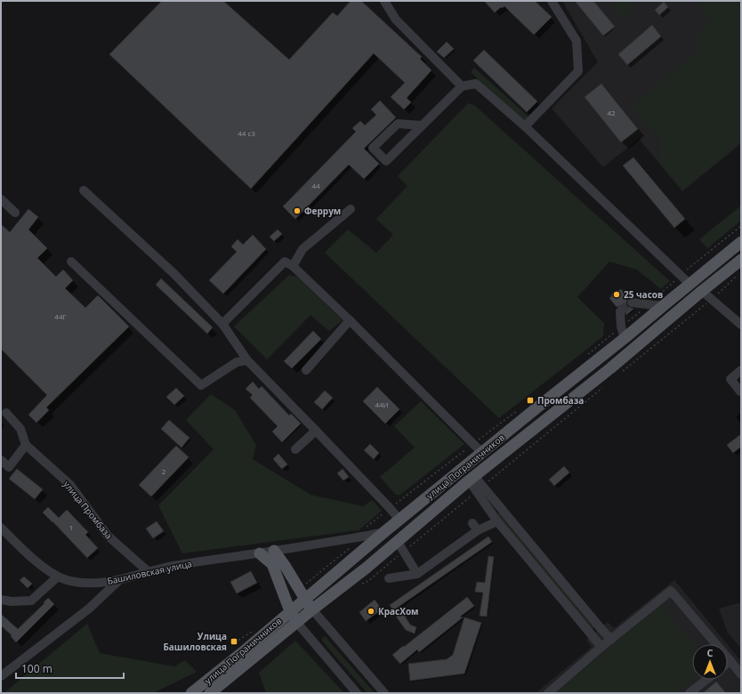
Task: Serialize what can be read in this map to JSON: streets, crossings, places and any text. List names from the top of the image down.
{
  "streets": {
    "main road": ["улица Пограничников"],
    "street": ["улица Промбаза", "Башиловская улица"]
  },
  "crossings": [
    ["улица Пограничников", "Башиловская улица"],
    ["улица Промбаза", "Башиловская улица"]
  ],
  "places": {
    "other": ["Феррум", "25 часов", "КрасХом"],
    "transit": ["Промбаза", "Улица Башиловская"]
  },
  "house_numbers": [
    "42",
    "44 с3",
    "44",
    "44Г",
    "44И",
    "2",
    "1"
  ],
  "scale_bar": "100 m",
  "north": "top"
}
